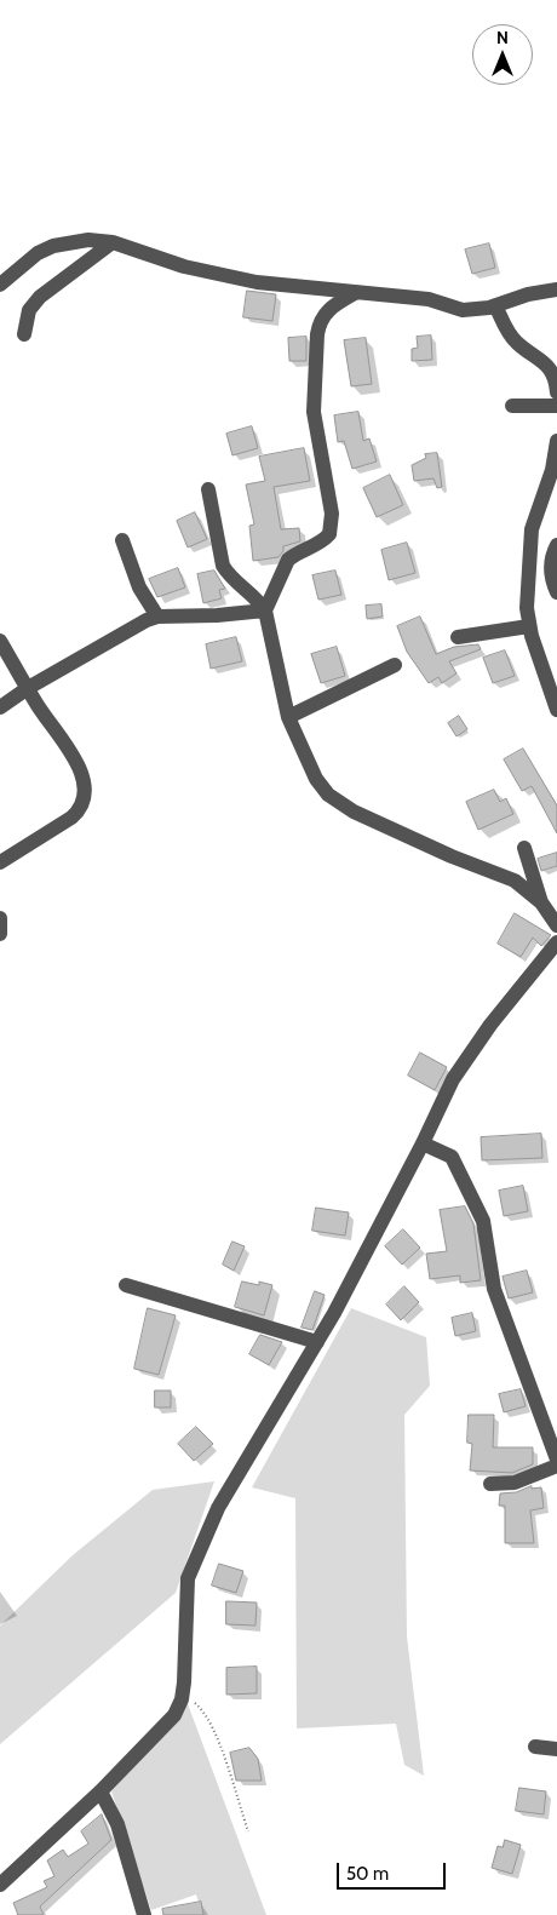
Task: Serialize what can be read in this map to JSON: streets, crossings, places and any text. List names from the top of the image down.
{
  "scale_bar": "50 m",
  "north": "top"
}
